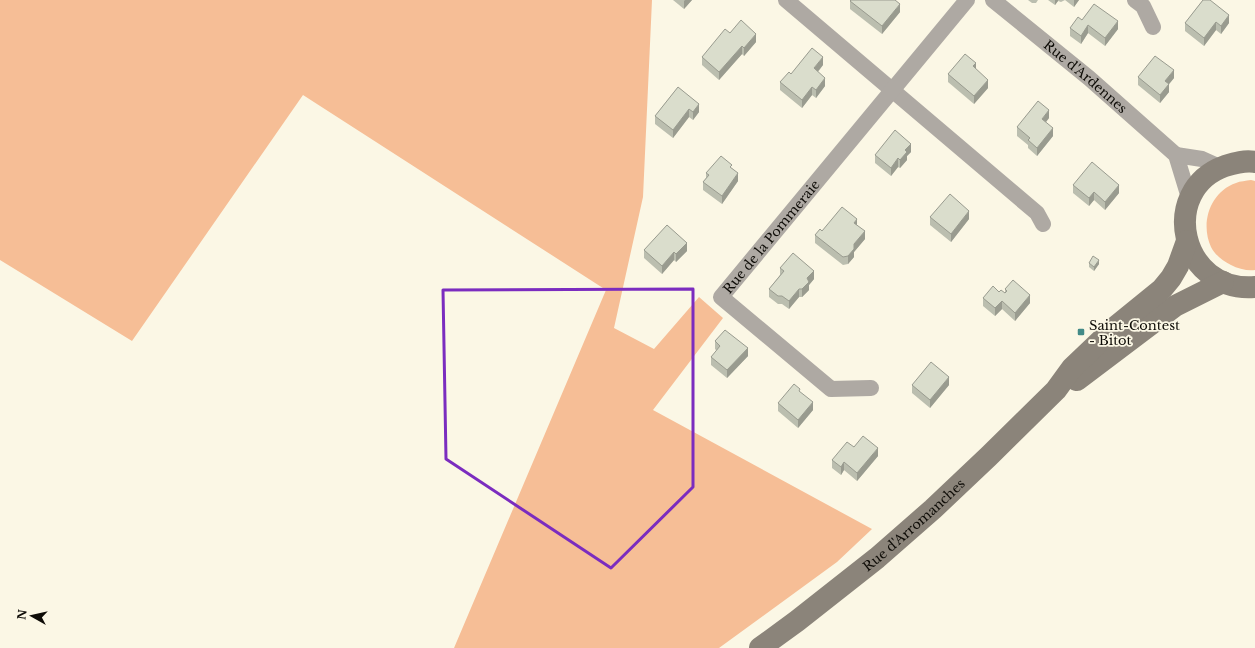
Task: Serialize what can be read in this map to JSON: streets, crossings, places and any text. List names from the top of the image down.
{
  "streets": {
    "main road": ["Rue d'Arromanches"],
    "street": ["Rue d'Ardennes", "Rue de la Pommeraie"]
  },
  "places": {
    "transit": ["Saint-Contest - Bitot"]
  },
  "north": "left"
}
